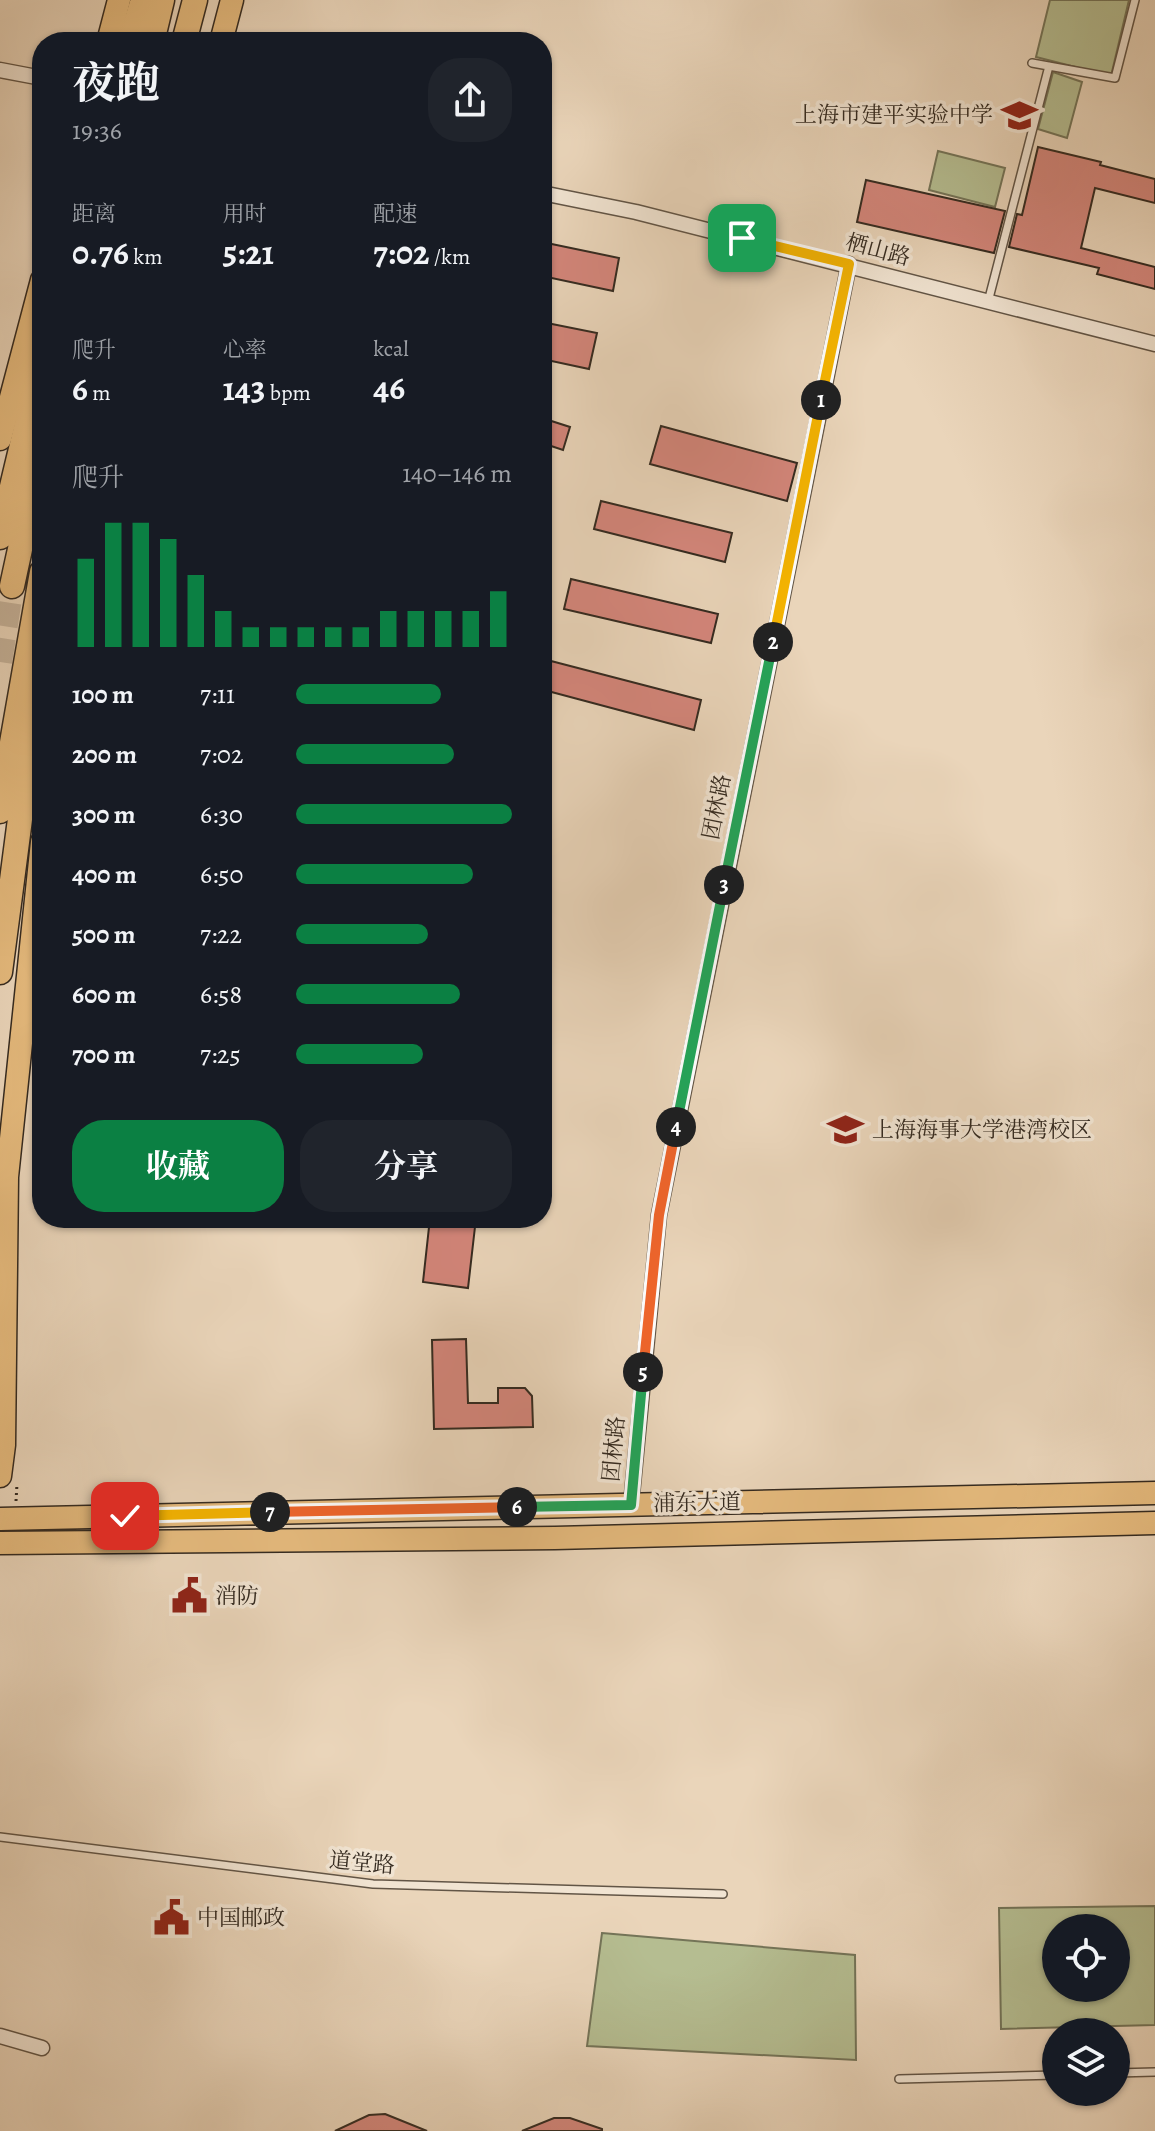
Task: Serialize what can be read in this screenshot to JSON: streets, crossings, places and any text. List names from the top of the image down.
{
  "streets": {
    "main road": ["浦东大道"],
    "street": ["栖山路", "团林路"],
    "lane": ["道堂路"]
  },
  "crossings": [
    ["栖山路", "团林路"],
    ["团林路", "浦东大道"]
  ],
  "places": {
    "school or university": ["上海市建平实验中学", "上海海事大学港湾校区"],
    "public building": ["消防", "中国邮政"]
  },
  "page": {
    "heading": ["夜跑", "19:36"],
    "stats": [
      ["距离", "0.76 km"],
      ["用时", "5:21"],
      ["配速", "7:02 /km"],
      ["爬升", "6 m"],
      ["心率", "143 bpm"],
      ["kcal", "46"]
    ],
    "pins": [
      "1",
      "2",
      "3",
      "4",
      "5",
      "6",
      "7"
    ],
    "chart": ["爬升", "140–146 m"],
    "list": [
      {
        "name": "100 m",
        "note": "7:11"
      },
      {
        "name": "200 m",
        "note": "7:02"
      },
      {
        "name": "300 m",
        "note": "6:30"
      },
      {
        "name": "400 m",
        "note": "6:50"
      },
      {
        "name": "500 m",
        "note": "7:22"
      },
      {
        "name": "600 m",
        "note": "6:58"
      },
      {
        "name": "700 m",
        "note": "7:25"
      }
    ],
    "buttons": ["收藏", "分享"]
  }
}
